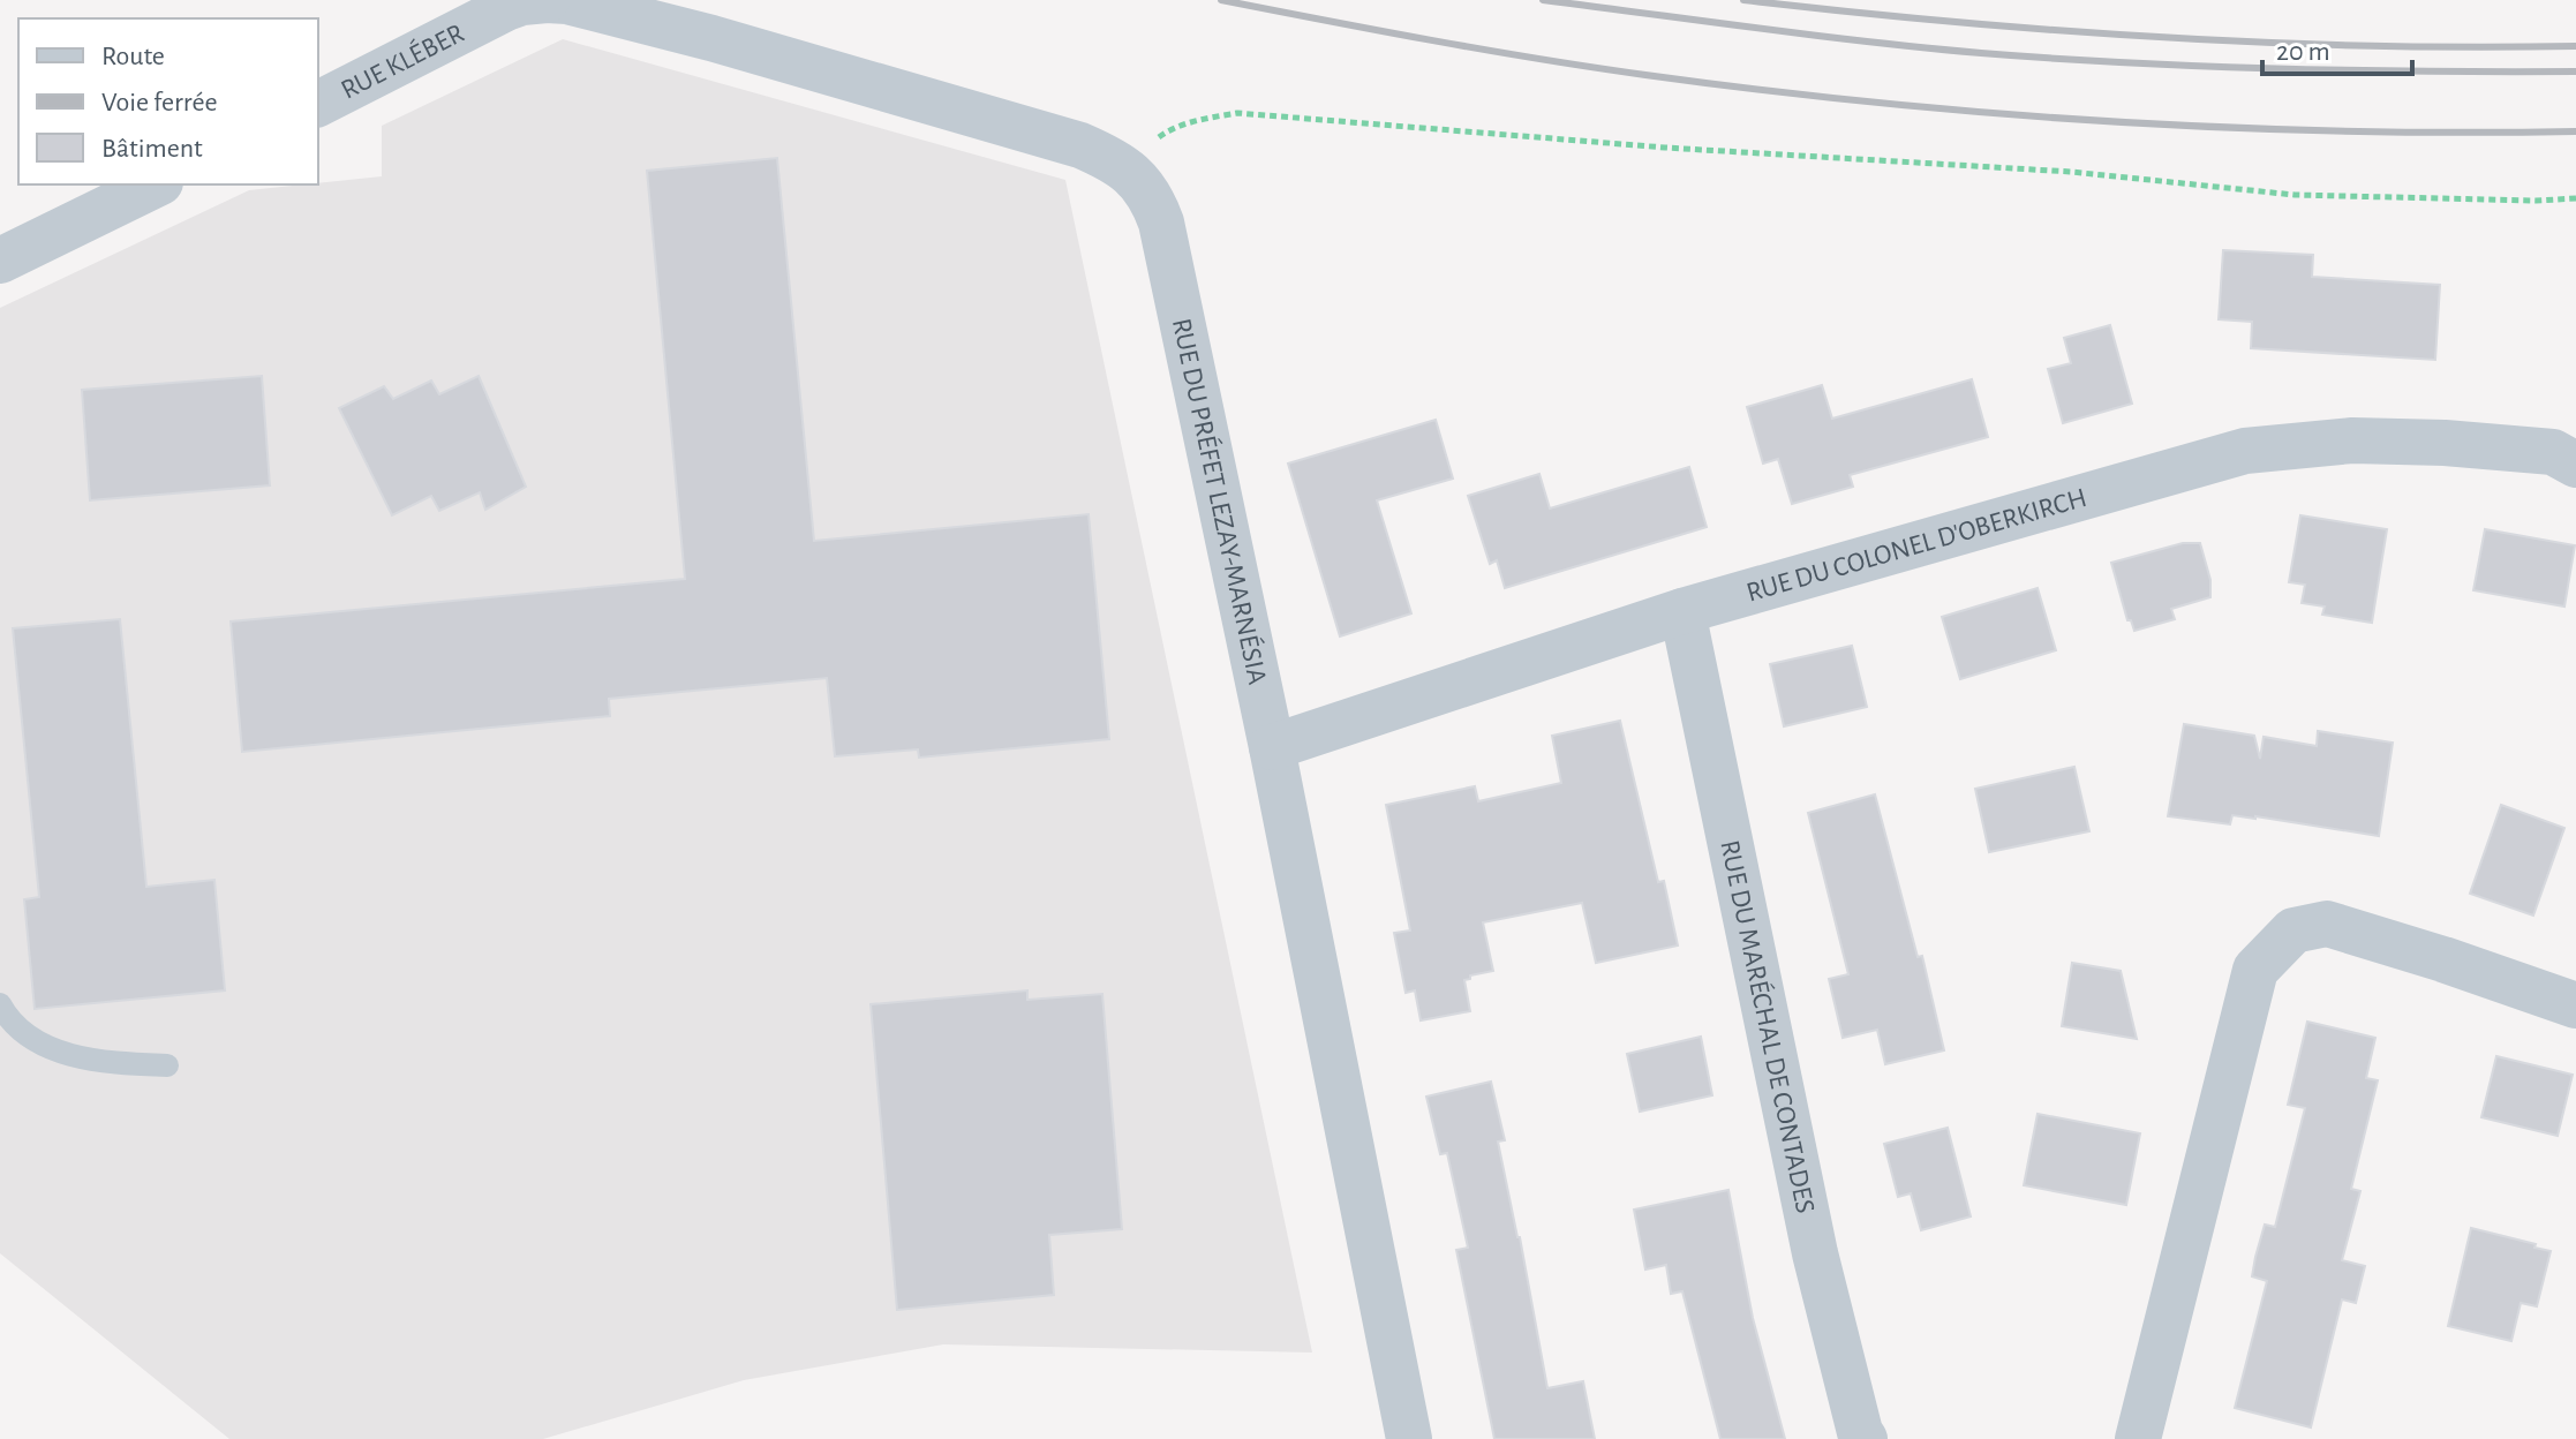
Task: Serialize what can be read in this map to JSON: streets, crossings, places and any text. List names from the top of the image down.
{
  "streets": {
    "street": [
      "RUE KLÉBER",
      "RUE DU PRÉFET LEZAY-MARNÉSIA",
      "RUE DU COLONEL D'OBERKIRCH",
      "RUE DU MARÉCHAL DE CONTADES"
    ]
  },
  "crossings": [
    ["RUE KLÉBER", "RUE DU PRÉFET LEZAY-MARNÉSIA"],
    ["RUE DU PRÉFET LEZAY-MARNÉSIA", "RUE DU COLONEL D'OBERKIRCH"],
    ["RUE DU COLONEL D'OBERKIRCH", "RUE DU MARÉCHAL DE CONTADES"]
  ],
  "legend": ["Route", "Voie ferrée", "Bâtiment"],
  "scale_bar": "20 m"
}
